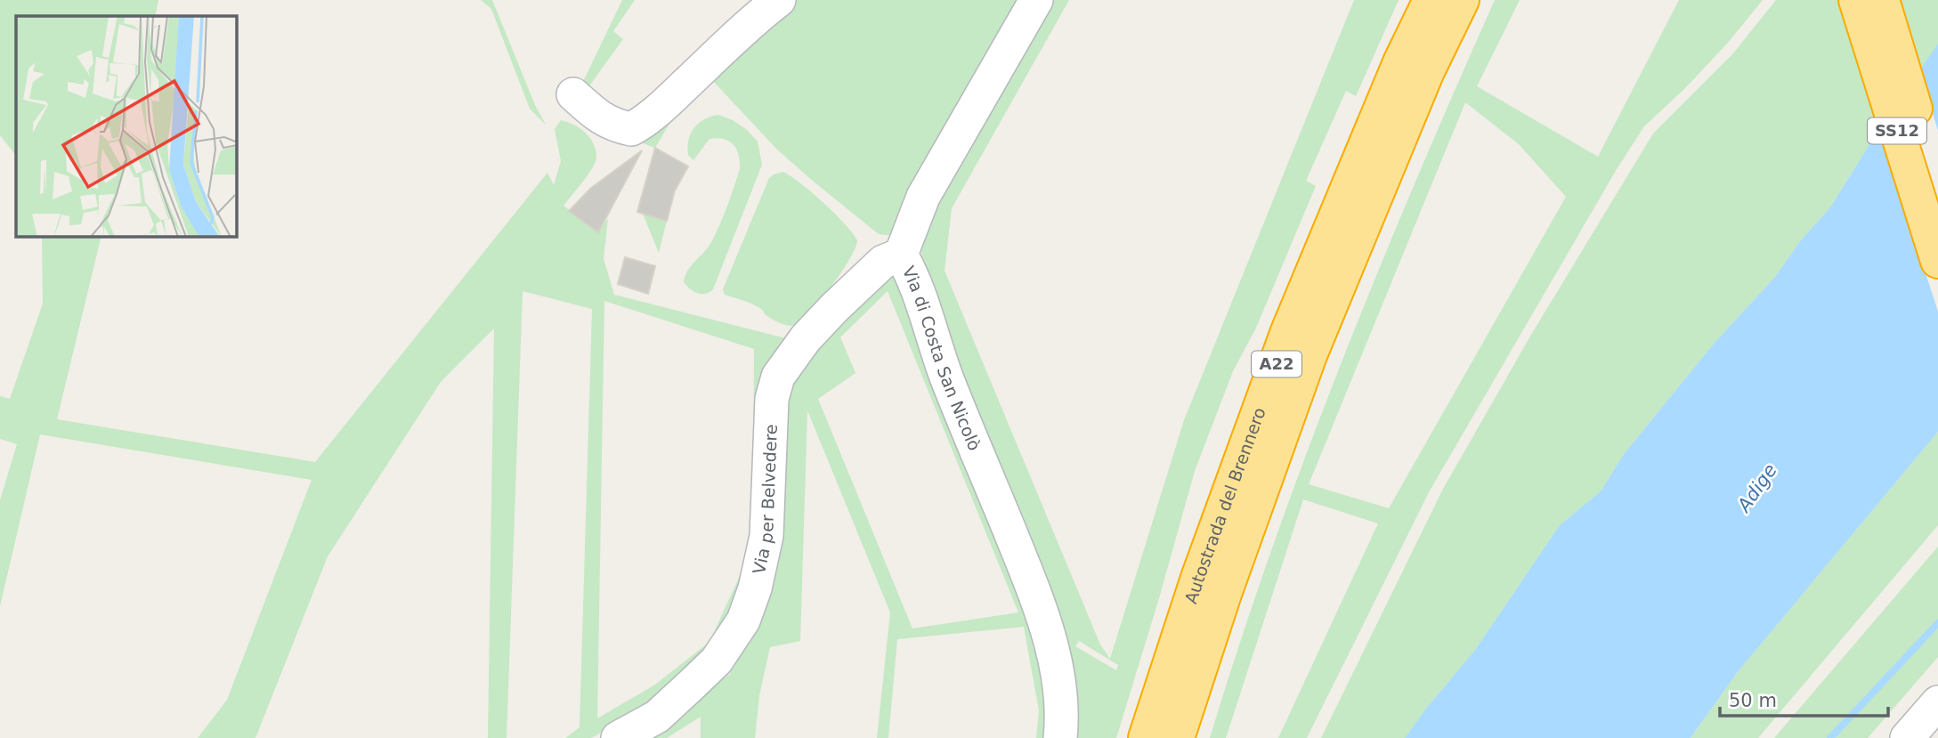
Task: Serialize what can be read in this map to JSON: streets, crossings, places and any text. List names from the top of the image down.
{
  "streets": {
    "highway": ["SS12", "A22", "Autostrada del Brennero"],
    "street": ["Via di Costa San Nicolò", "Via per Belvedere"]
  },
  "crossings": [
    ["Via di Costa San Nicolò", "Via per Belvedere"]
  ],
  "water": ["Adige"],
  "scale_bar": "50 m"
}
